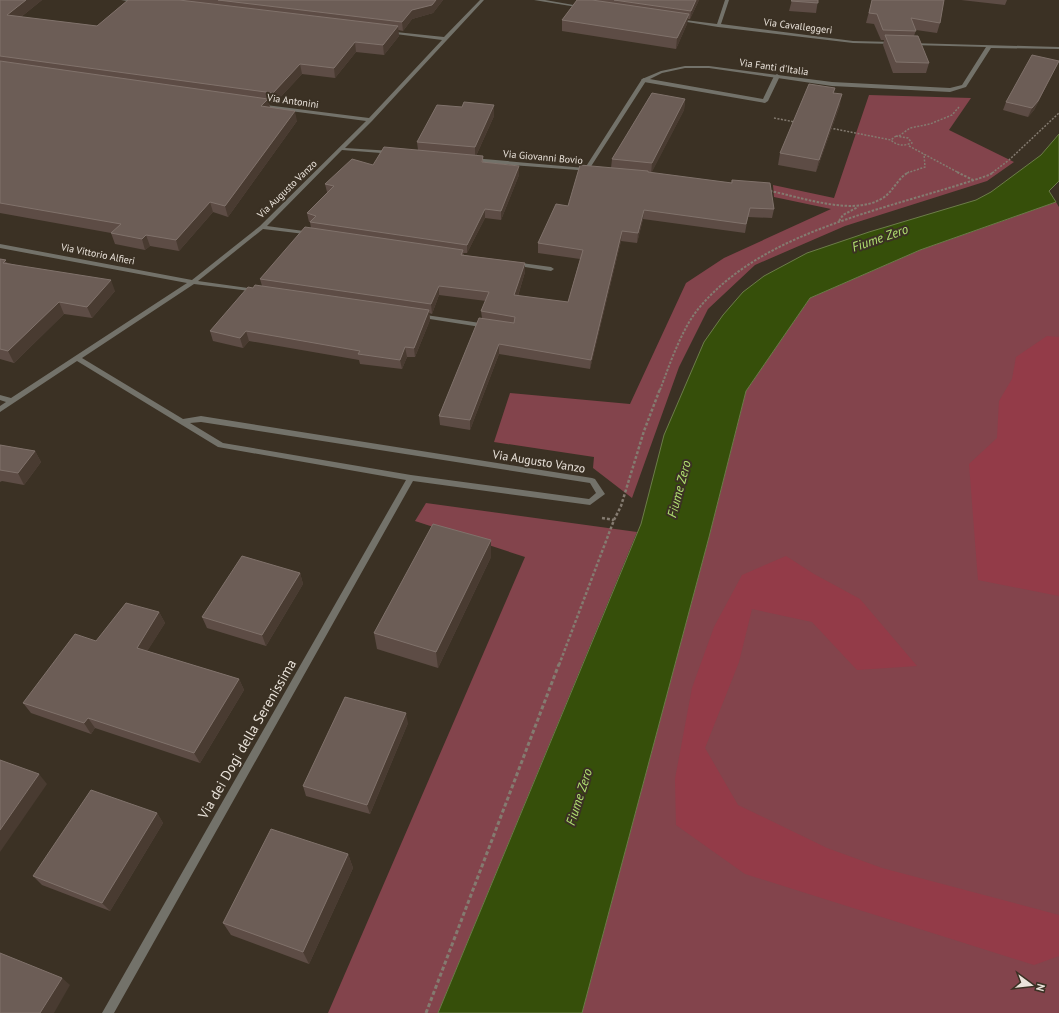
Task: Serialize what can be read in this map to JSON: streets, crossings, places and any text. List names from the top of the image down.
{
  "streets": {
    "street": [
      "Via Cavalleggeri",
      "Via Fanti d'Italia",
      "Via Antonini",
      "Via Giovanni Bovio",
      "Via Augusto Vanzo",
      "Via Vittorio Alfieri",
      "Via dei Dogi della Serenissima"
    ]
  },
  "crossings": [
    ["Via Antonini", "Via Augusto Vanzo"],
    ["Via Augusto Vanzo", "Via Vittorio Alfieri"],
    ["Via Augusto Vanzo", "Via dei Dogi della Serenissima"]
  ],
  "water": ["Fiume Zero"],
  "north": "right"
}
